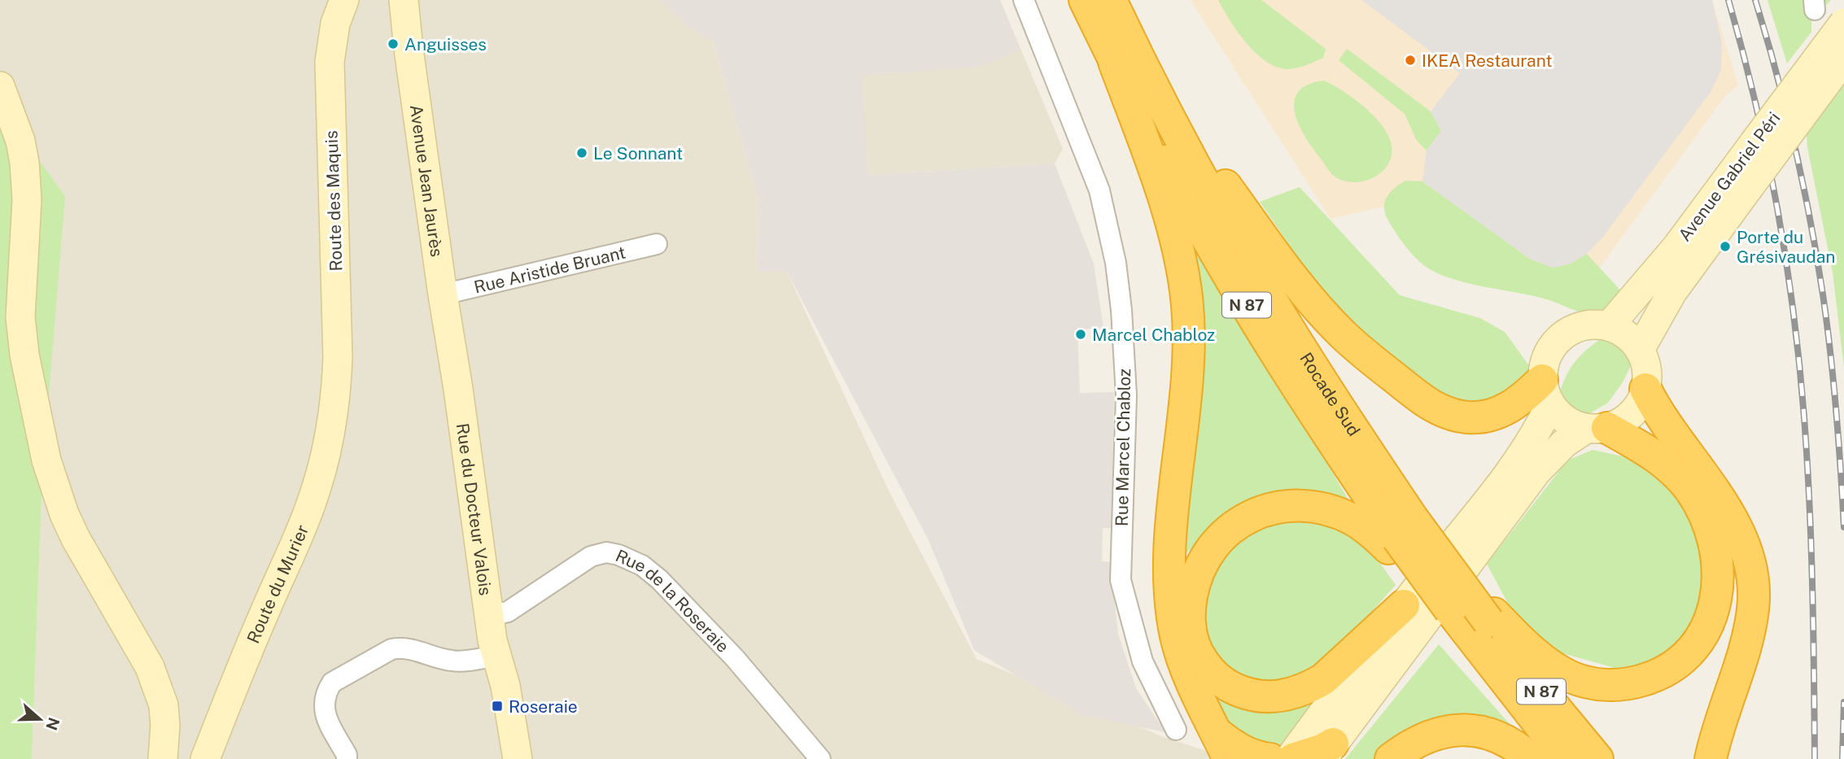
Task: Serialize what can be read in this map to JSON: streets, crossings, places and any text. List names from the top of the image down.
{
  "streets": {
    "highway": ["N 87", "Rocade Sud"],
    "main road": [
      "Avenue Gabriel Péri",
      "Avenue Jean Jaurès",
      "Route des Maquis",
      "Rue du Docteur Valois",
      "Route du Murier"
    ],
    "street": ["Rue Aristide Bruant", "Rue Marcel Chabloz", "Rue de la Roseraie"]
  },
  "crossings": [
    ["Avenue Jean Jaurès", "Rue Aristide Bruant"],
    ["Avenue Jean Jaurès", "Rue du Docteur Valois"],
    ["Route des Maquis", "Route du Murier"],
    ["Rue du Docteur Valois", "Rue de la Roseraie"]
  ],
  "places": {
    "other": [
      "Anguisses",
      "IKEA Restaurant",
      "Le Sonnant",
      "Porte du Grésivaudan",
      "Marcel Chabloz"
    ],
    "transit": ["Roseraie"]
  },
  "north": "right"
}
